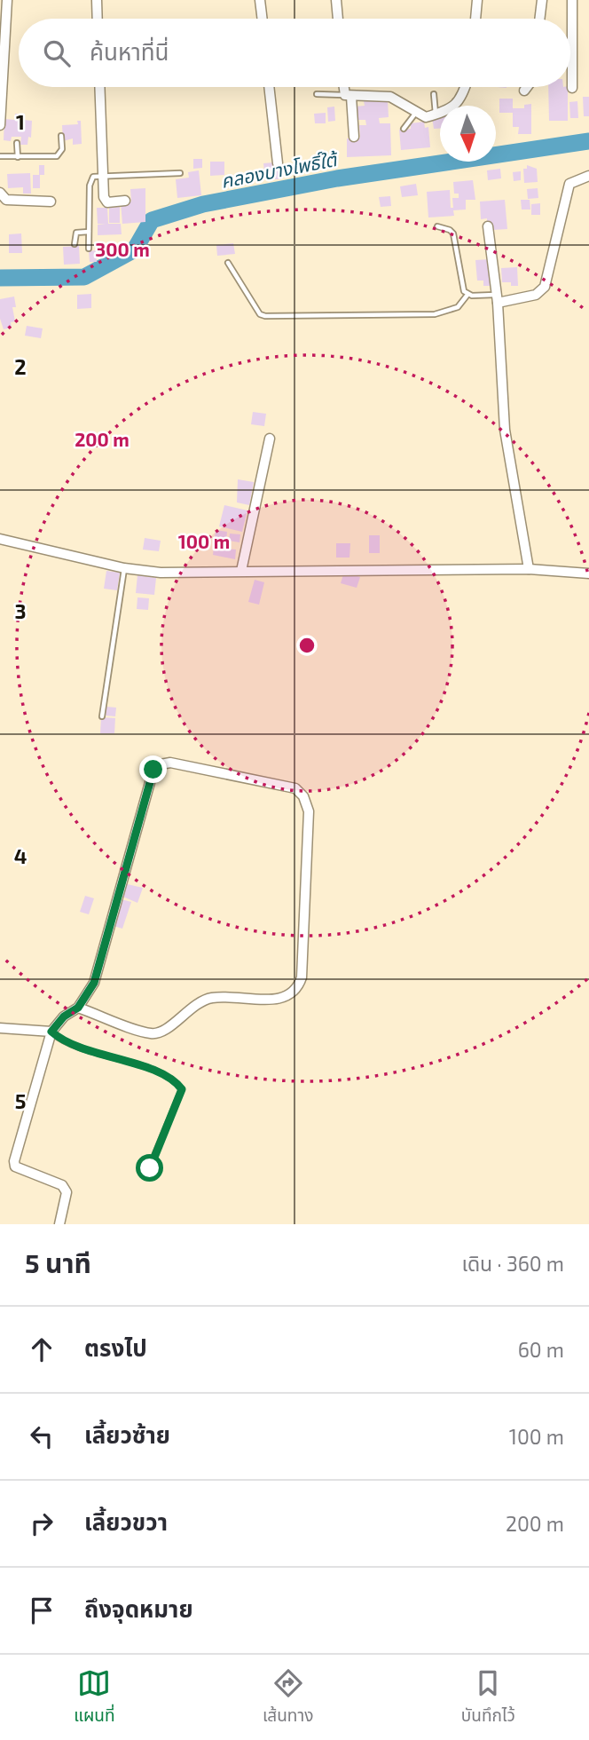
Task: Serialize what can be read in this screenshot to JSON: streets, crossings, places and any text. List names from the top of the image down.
{
  "water": ["คลองบางโพธิ์ใต้"],
  "north": "bottom",
  "page": {
    "search": "ค้นหาที่นี่",
    "heading": ["5 นาที", "เดิน · 360 m"],
    "list": [
      ["ตรงไป", "60 m"],
      ["เลี้ยวซ้าย", "100 m"],
      ["เลี้ยวขวา", "200 m"],
      "ถึงจุดหมาย"
    ],
    "nav": ["แผนที่", "เส้นทาง", "บันทึกไว้"]
  },
  "grid": {
    "rows": [
      "1",
      "2",
      "3",
      "4",
      "5"
    ]
  },
  "rings": ["300 m", "200 m", "100 m"]
}
